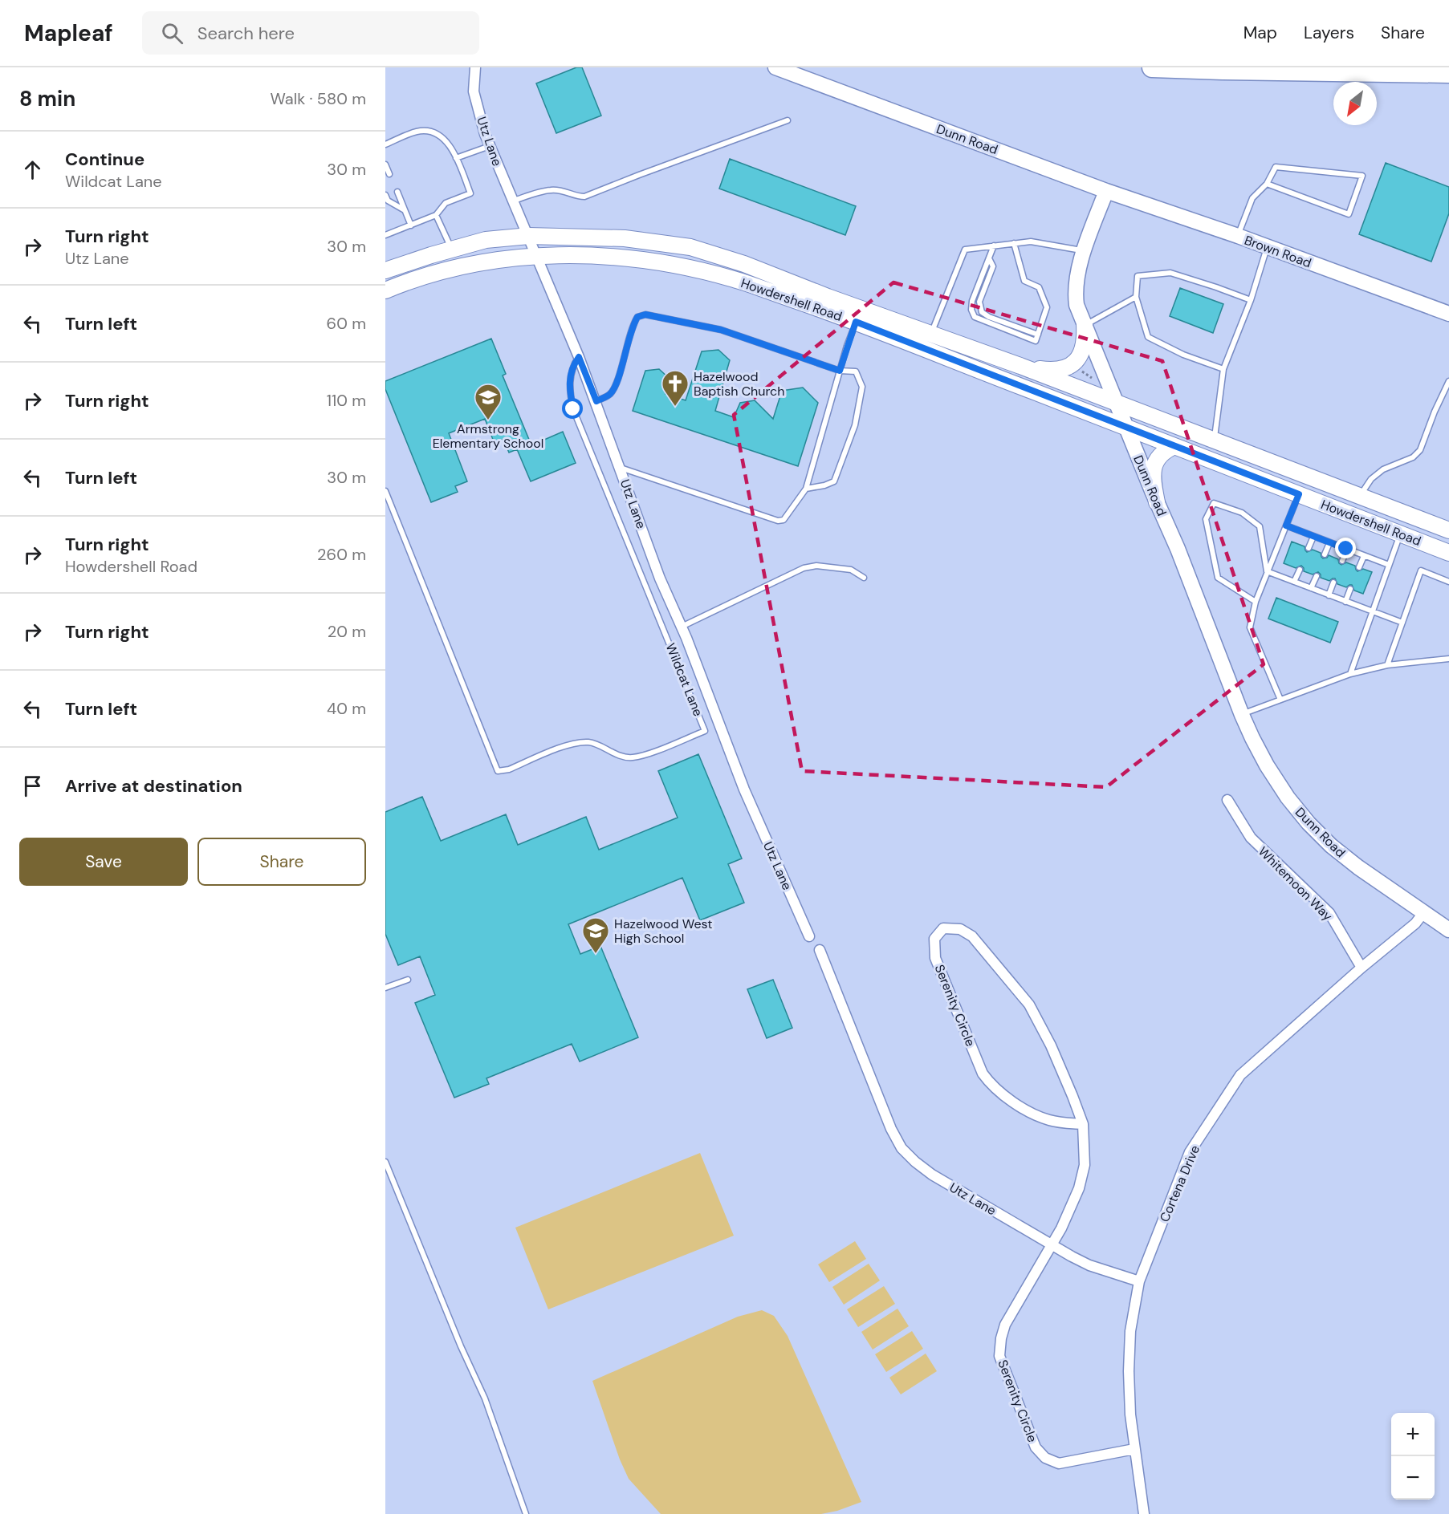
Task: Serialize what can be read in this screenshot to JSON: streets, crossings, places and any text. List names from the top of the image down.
{
  "streets": {
    "main road": ["Howdershell Road"],
    "street": [
      "Dunn Road",
      "Utz Lane",
      "Brown Road",
      "Whitemoon Way",
      "Serenity Circle",
      "Cortena Drive"
    ],
    "lane": ["Wildcat Lane"]
  },
  "crossings": [
    ["Dunn Road", "Brown Road"],
    ["Dunn Road", "Howdershell Road"],
    ["Dunn Road", "Cortena Drive"],
    ["Utz Lane", "Howdershell Road"],
    ["Utz Lane", "Wildcat Lane"],
    ["Utz Lane", "Serenity Circle"],
    ["Utz Lane", "Cortena Drive"],
    ["Whitemoon Way", "Cortena Drive"],
    ["Serenity Circle", "Cortena Drive"]
  ],
  "places": {
    "church": ["Hazelwood Baptish Church"],
    "school or university": ["Armstrong Elementary School", "Hazelwood West High School"]
  },
  "north": "bottom left",
  "page": {
    "header": "Mapleaf",
    "search": "Search here",
    "nav": ["Map", "Layers", "Share"],
    "heading": ["8 min", "Walk · 580 m"],
    "list": [
      ["Continue", "Wildcat Lane", "30 m"],
      ["Turn right", "Utz Lane", "30 m"],
      ["Turn left", "60 m"],
      ["Turn right", "110 m"],
      ["Turn left", "30 m"],
      ["Turn right", "Howdershell Road", "260 m"],
      ["Turn right", "20 m"],
      ["Turn left", "40 m"],
      "Arrive at destination"
    ],
    "buttons": ["Save", "Share"],
    "map_buttons": ["+", "−"]
  }
}
